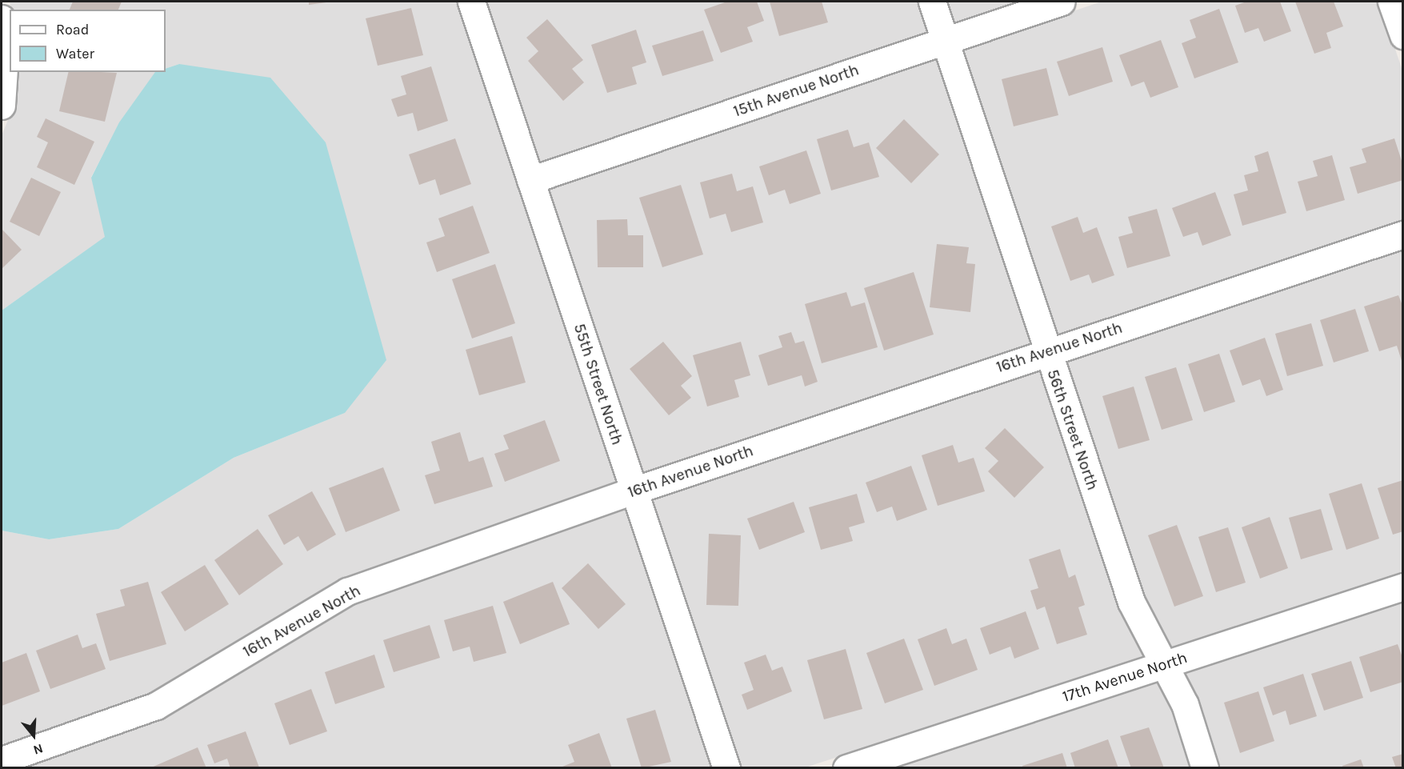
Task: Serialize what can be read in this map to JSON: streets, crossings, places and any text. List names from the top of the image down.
{
  "streets": {
    "street": [
      "15th Avenue North",
      "16th Avenue North",
      "55th Street North",
      "56th Street North",
      "17th Avenue North"
    ]
  },
  "crossings": [
    ["15th Avenue North", "55th Street North"],
    ["15th Avenue North", "56th Street North"],
    ["16th Avenue North", "55th Street North"],
    ["16th Avenue North", "56th Street North"],
    ["56th Street North", "17th Avenue North"]
  ],
  "legend": ["Road", "Water"],
  "north": "bottom"
}
